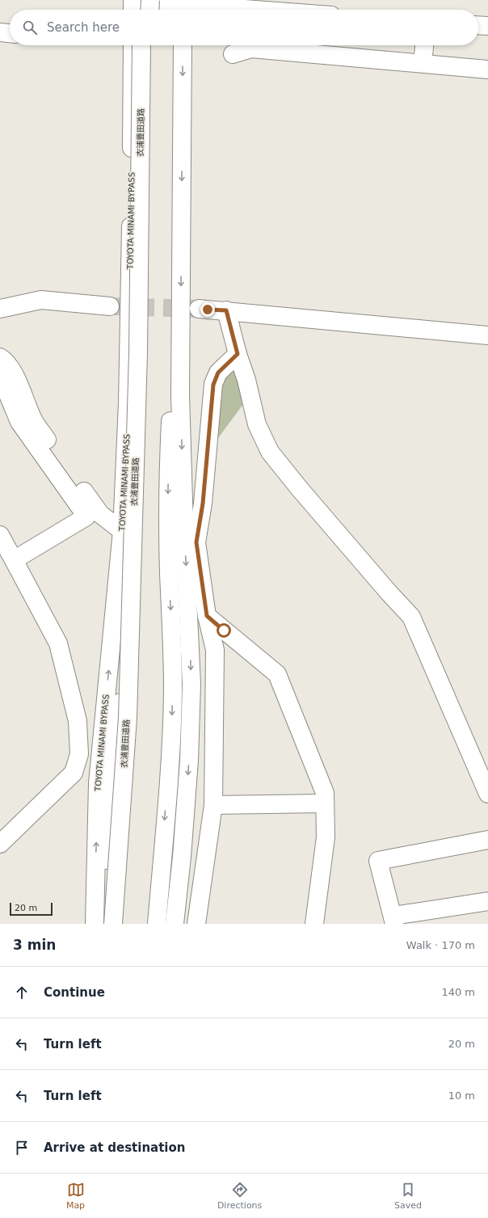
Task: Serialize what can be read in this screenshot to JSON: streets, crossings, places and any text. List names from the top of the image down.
{
  "streets": {
    "main road": ["衣浦豊田道路", "TOYOTA MINAMI BYPASS"]
  },
  "crossings": [
    ["衣浦豊田道路", "TOYOTA MINAMI BYPASS"]
  ],
  "scale_bar": "20 m",
  "page": {
    "search": "Search here",
    "scale": "20 m",
    "heading": ["3 min", "Walk · 170 m"],
    "list": [
      ["Continue", "140 m"],
      ["Turn left", "20 m"],
      ["Turn left", "10 m"],
      "Arrive at destination"
    ],
    "nav": ["Map", "Directions", "Saved"]
  }
}
